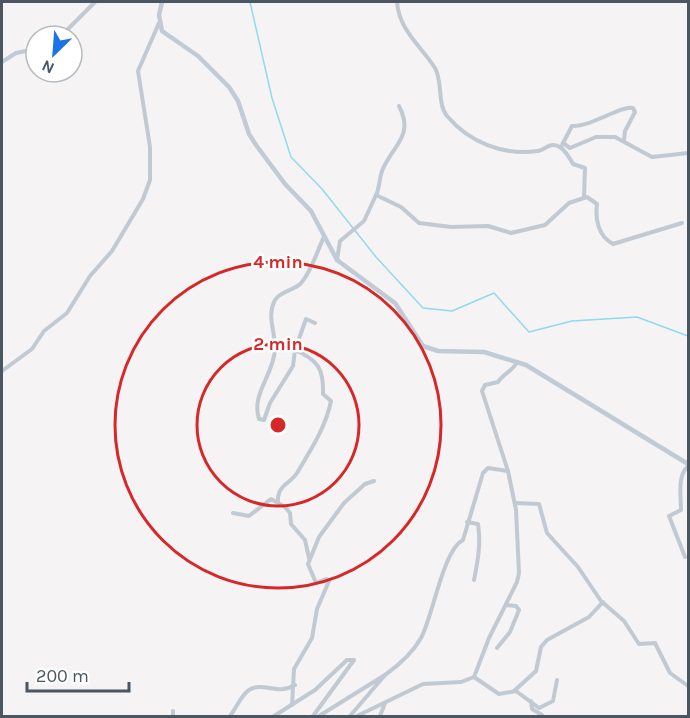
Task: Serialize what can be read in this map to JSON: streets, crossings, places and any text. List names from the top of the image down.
{
  "scale_bar": "200 m",
  "north": "bottom left",
  "rings": ["4 min", "2 min"]
}
